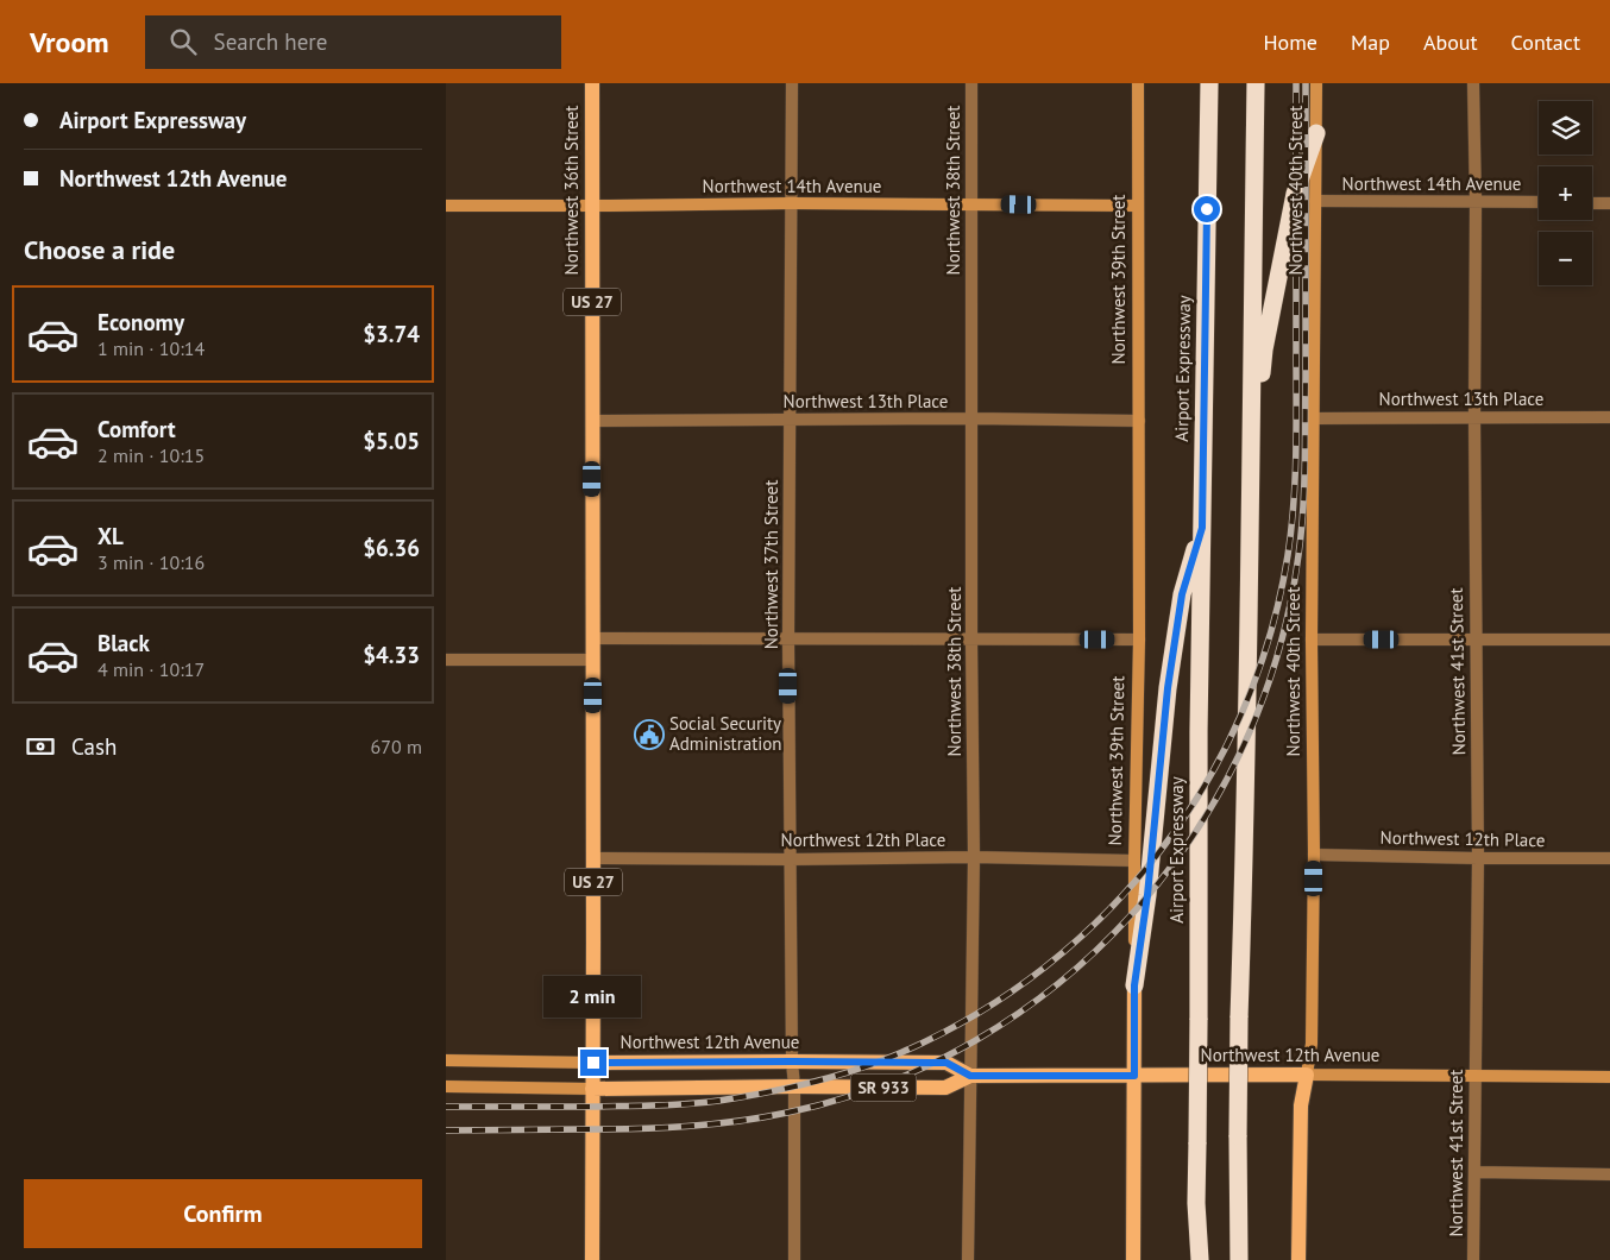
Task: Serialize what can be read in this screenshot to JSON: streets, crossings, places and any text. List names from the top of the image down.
{
  "streets": {
    "highway": ["Airport Expressway"],
    "main road": [
      "Northwest 14th Avenue",
      "Northwest 36th Street",
      "Northwest 40th Street",
      "Northwest 39th Street",
      "US 27",
      "Northwest 12th Avenue",
      "SR 933"
    ],
    "street": [
      "Northwest 38th Street",
      "Northwest 13th Place",
      "Northwest 37th Street",
      "Northwest 41st Street",
      "Northwest 12th Place"
    ]
  },
  "crossings": [
    ["Northwest 14th Avenue", "Northwest 36th Street"],
    ["Northwest 14th Avenue", "Northwest 38th Street"],
    ["Northwest 14th Avenue", "Northwest 40th Street"],
    ["Northwest 14th Avenue", "Northwest 39th Street"],
    ["Northwest 14th Avenue", "Northwest 37th Street"],
    ["Northwest 14th Avenue", "Northwest 41st Street"],
    ["Northwest 36th Street", "Northwest 13th Place"],
    ["Northwest 36th Street", "Northwest 12th Place"],
    ["Northwest 36th Street", "Northwest 12th Avenue"],
    ["Northwest 38th Street", "Northwest 13th Place"],
    ["Northwest 38th Street", "Northwest 12th Place"],
    ["Northwest 38th Street", "Northwest 12th Avenue"],
    ["Northwest 40th Street", "Northwest 13th Place"],
    ["Northwest 40th Street", "Northwest 12th Place"],
    ["Northwest 40th Street", "Northwest 12th Avenue"],
    ["Northwest 39th Street", "Northwest 13th Place"],
    ["Northwest 39th Street", "Northwest 12th Place"],
    ["Northwest 39th Street", "Northwest 12th Avenue"],
    ["Northwest 13th Place", "Northwest 37th Street"],
    ["Northwest 13th Place", "Northwest 41st Street"],
    ["Northwest 37th Street", "Northwest 12th Place"],
    ["Northwest 37th Street", "Northwest 12th Avenue"],
    ["Northwest 41st Street", "Northwest 12th Place"],
    ["Northwest 41st Street", "Northwest 12th Avenue"]
  ],
  "places": {
    "public building": ["Social Security Administration"]
  },
  "page": {
    "header": "Vroom",
    "search": "Search here",
    "nav": [
      "Home",
      "Map",
      "About",
      "Contact"
    ],
    "banner": ["Airport Expressway", "Northwest 12th Avenue"],
    "map_buttons": ["+", "−"],
    "heading": "Choose a ride",
    "list": [
      {
        "name": "Economy",
        "note": "1 min · 10:14",
        "value": "$3.74"
      },
      {
        "name": "Comfort",
        "note": "2 min · 10:15",
        "value": "$5.05"
      },
      {
        "name": "XL",
        "note": "3 min · 10:16",
        "value": "$6.36"
      },
      {
        "name": "Black",
        "note": "4 min · 10:17",
        "value": "$4.33"
      }
    ],
    "pay": ["Cash", "670 m"],
    "bubble": "2 min",
    "buttons": "Confirm"
  }
}
